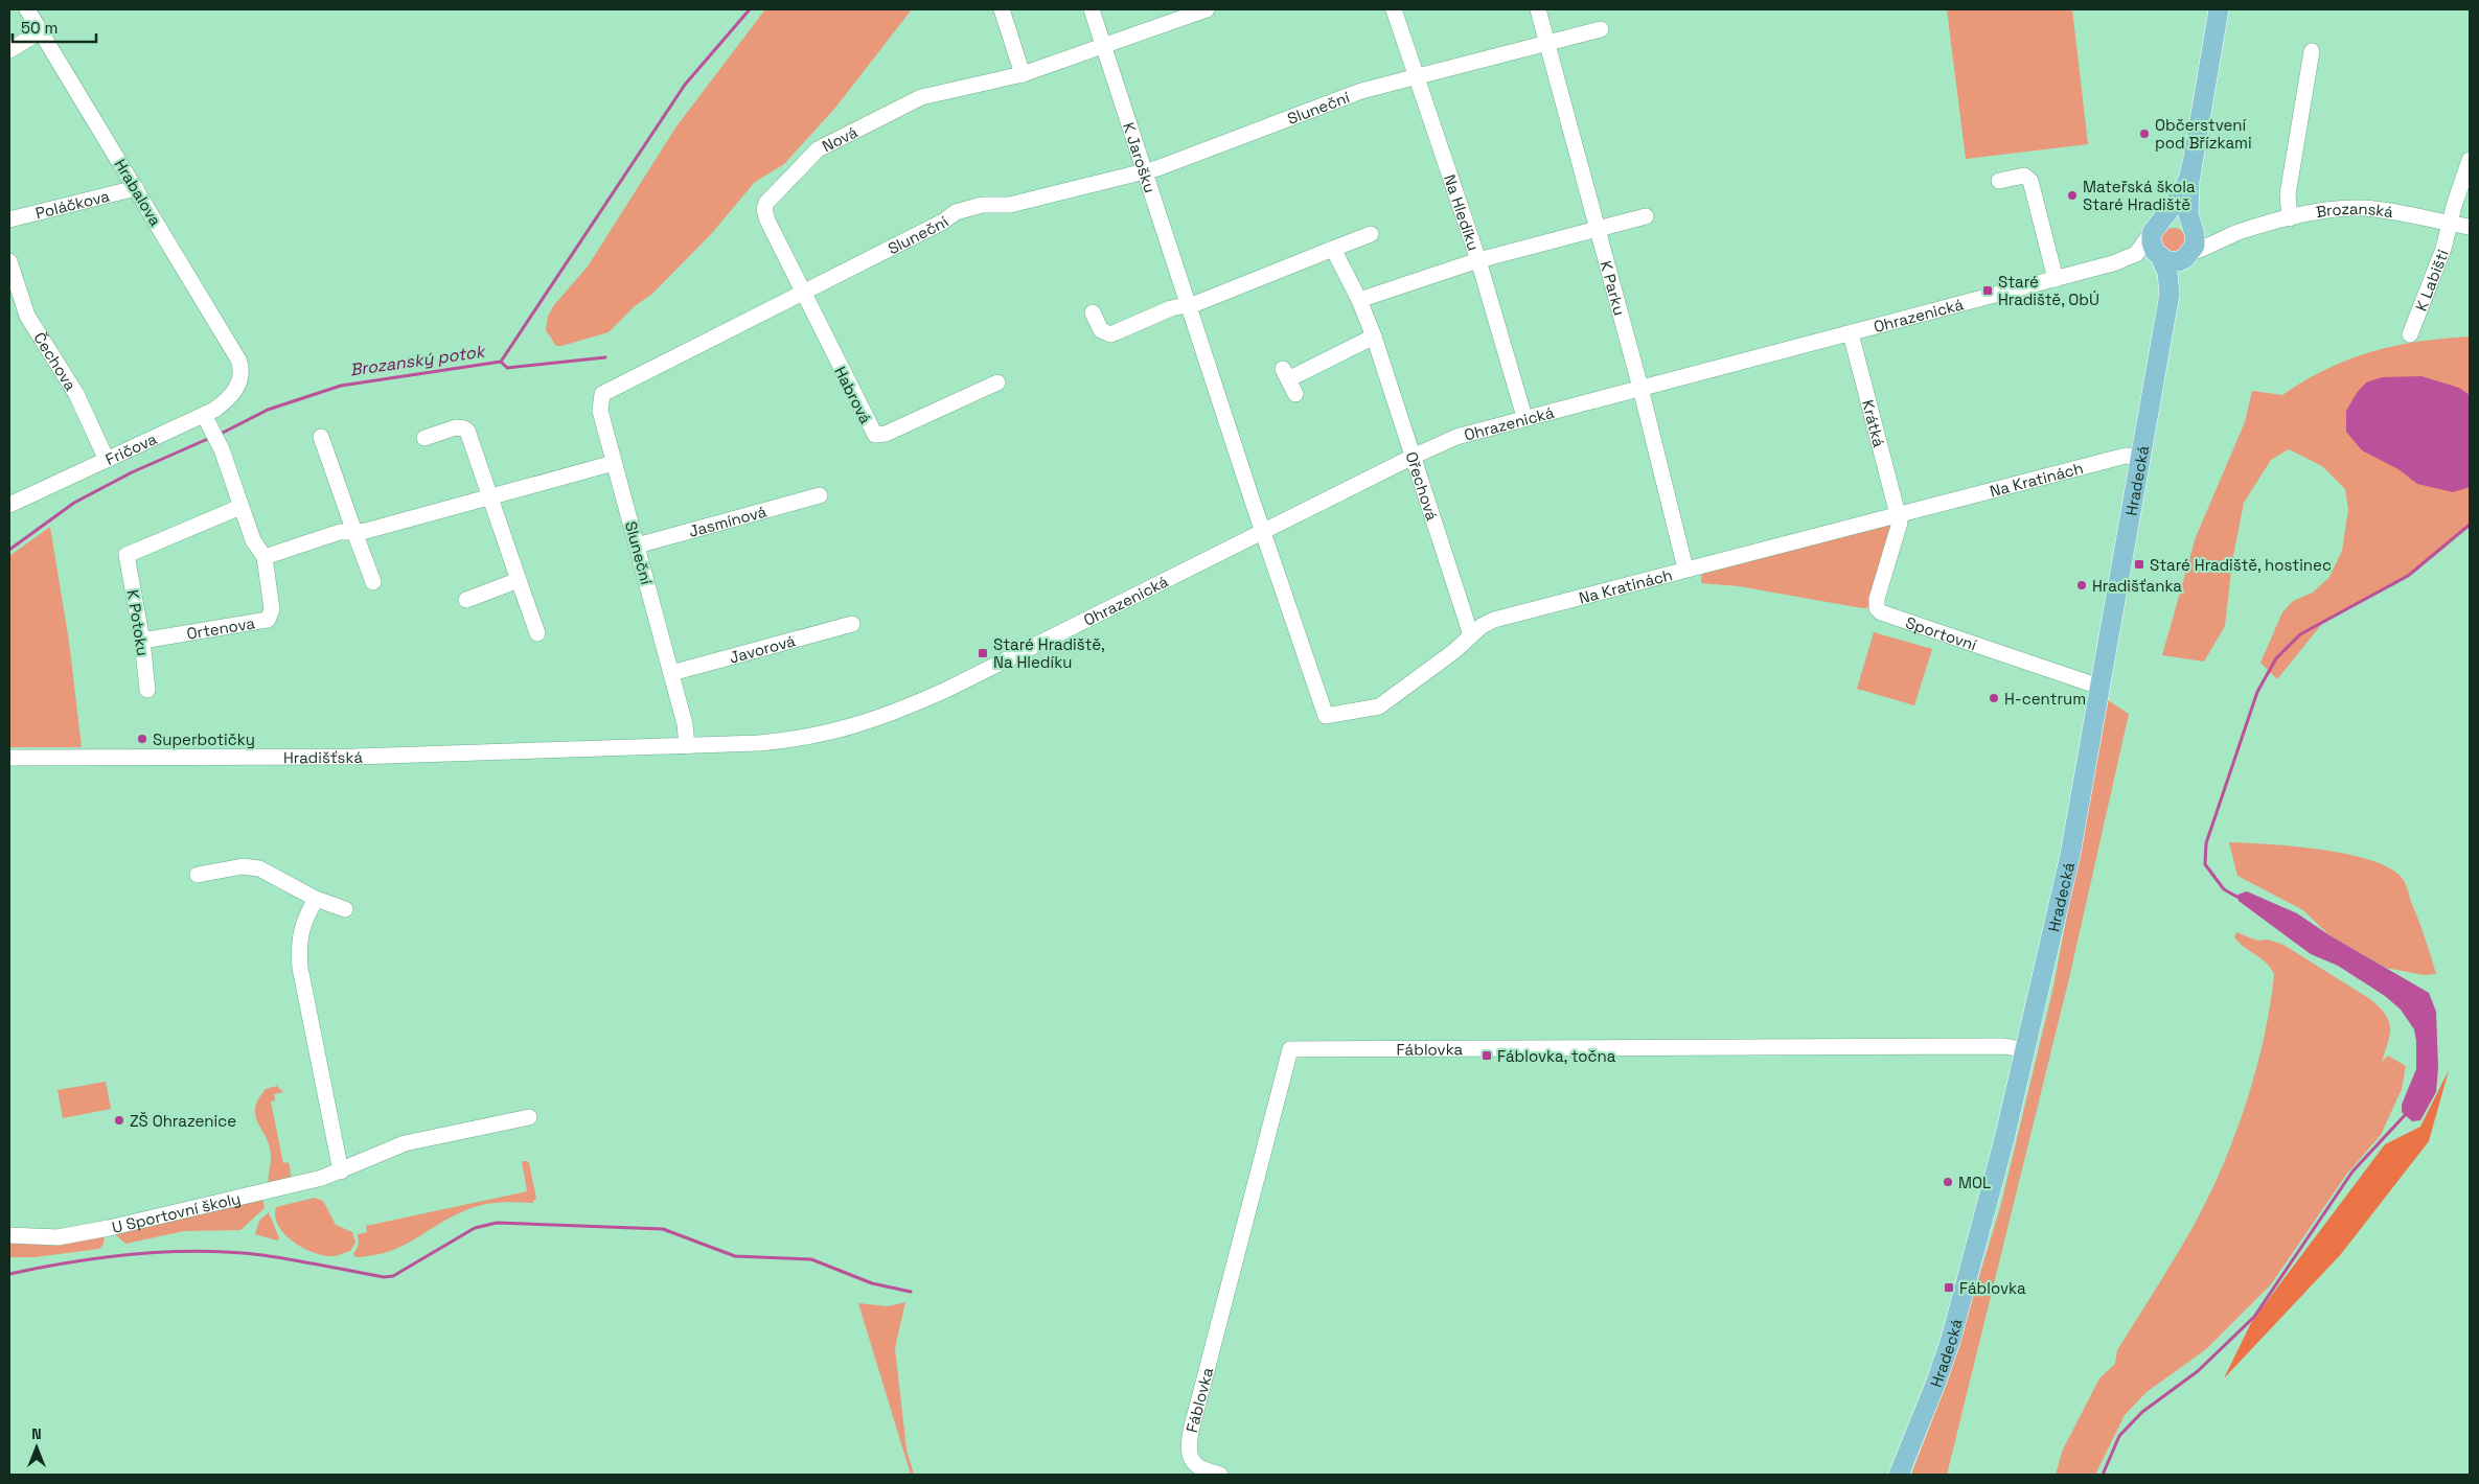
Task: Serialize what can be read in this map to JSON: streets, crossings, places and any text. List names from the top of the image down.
{
  "streets": {
    "main road": ["Hradecká"],
    "street": [
      "Sluneční",
      "Nová",
      "K Jarošku",
      "Hrabalova",
      "Poláčkova",
      "Na Hledíku",
      "Brozanská",
      "K Labišti",
      "K Parku",
      "Ohrazenická",
      "Čechova",
      "Habrová",
      "Krátká",
      "Fričova",
      "Na Kratinách",
      "Ořechová",
      "Jasmínová",
      "K Potoku",
      "Ortenova",
      "Sportovní",
      "Javorová",
      "Hradišťská",
      "Fáblovka",
      "U Sportovní školy"
    ]
  },
  "crossings": [
    ["Sluneční", "Nová"],
    ["Sluneční", "K Jarošku"],
    ["Sluneční", "Na Hledíku"],
    ["Sluneční", "K Parku"],
    ["Sluneční", "Ohrazenická"],
    ["Sluneční", "Habrová"],
    ["Sluneční", "Jasmínová"],
    ["Sluneční", "Javorová"],
    ["Sluneční", "Hradišťská"],
    ["Nová", "K Jarošku"],
    ["Nová", "Habrová"],
    ["K Jarošku", "Ohrazenická"],
    ["K Jarošku", "Na Kratinách"],
    ["Hrabalova", "Poláčkova"],
    ["Hrabalova", "Fričova"],
    ["Na Hledíku", "Ohrazenická"],
    ["Brozanská", "K Labišti"],
    ["Brozanská", "Ohrazenická"],
    ["Brozanská", "Hradecká"],
    ["K Parku", "Ohrazenická"],
    ["K Parku", "Na Kratinách"],
    ["Ohrazenická", "Krátká"],
    ["Ohrazenická", "Na Kratinách"],
    ["Ohrazenická", "Hradecká"],
    ["Ohrazenická", "Ořechová"],
    ["Ohrazenická", "Hradišťská"],
    ["Čechova", "Fričova"],
    ["Krátká", "Na Kratinách"],
    ["Krátká", "Sportovní"],
    ["Fričova", "Ortenova"],
    ["Na Kratinách", "Hradecká"],
    ["Na Kratinách", "Ořechová"],
    ["Na Kratinách", "Sportovní"],
    ["Hradecká", "Sportovní"],
    ["Hradecká", "Fáblovka"],
    ["K Potoku", "Ortenova"]
  ],
  "water": ["Brozanský potok"],
  "places": {
    "other": [
      "Občerstvení pod Břízkami",
      "Mateřská škola Staré Hradiště",
      "Hradišťanka",
      "H-centrum",
      "Superbotičky",
      "ZŠ Ohrazenice",
      "MOL"
    ],
    "transit": [
      "Staré Hradiště, ObÚ",
      "Staré Hradiště, hostinec",
      "Staré Hradiště, Na Hledíku",
      "Fáblovka, točna",
      "Fáblovka"
    ]
  },
  "scale_bar": "50 m",
  "north": "top"
}
